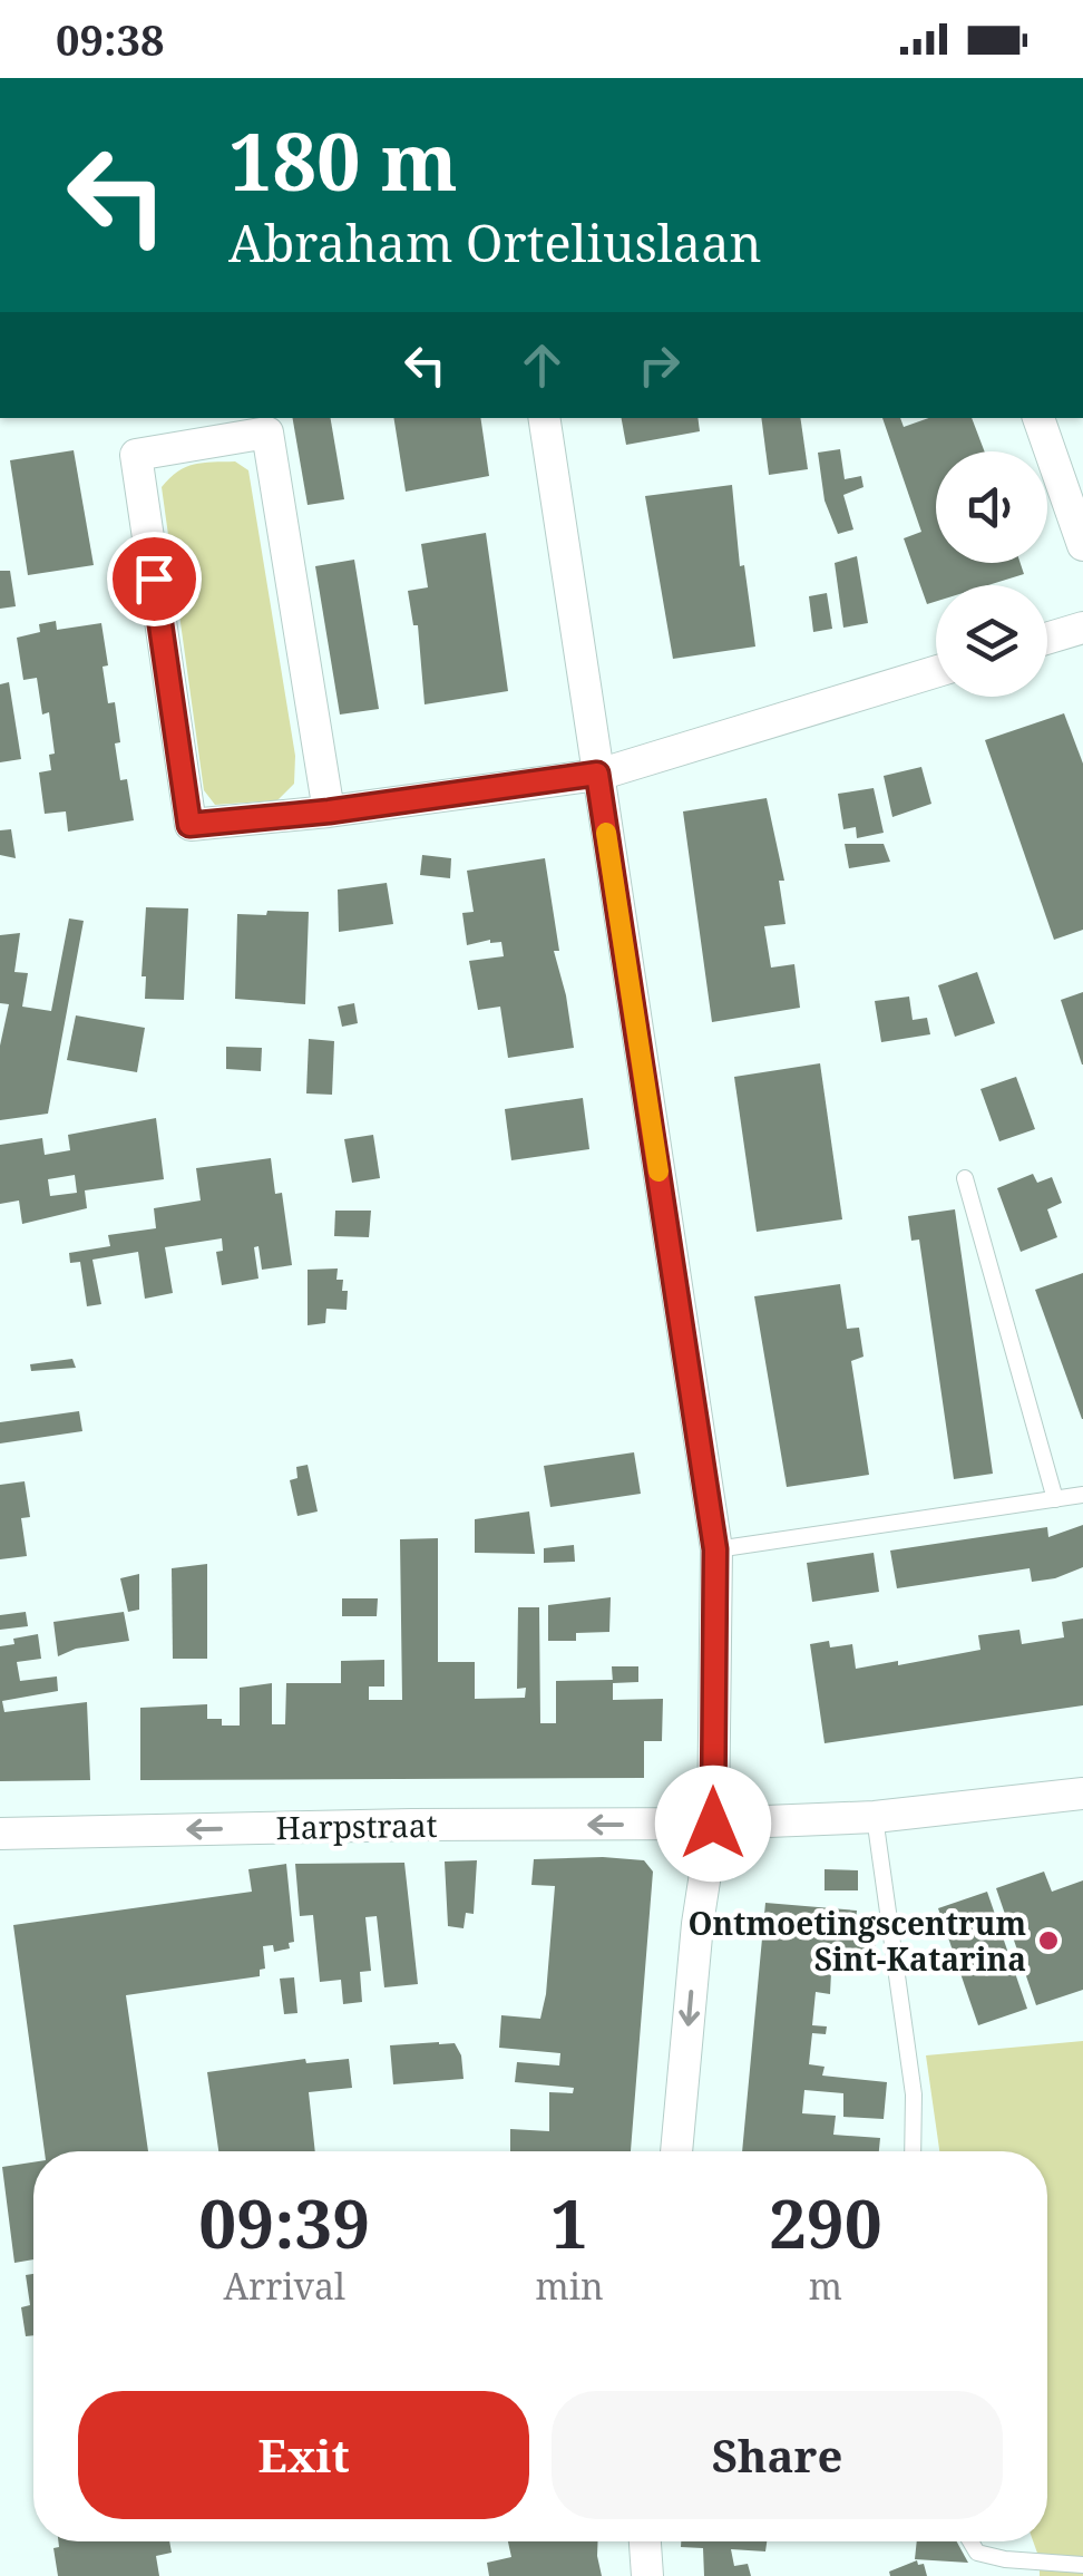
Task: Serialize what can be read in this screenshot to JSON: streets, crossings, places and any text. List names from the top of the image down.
{
  "streets": {
    "street": ["Harpstraat"]
  },
  "one_way": ["Harpstraat"],
  "places": ["Ontmoetingscentrum Sint-Katarina"],
  "page": {
    "status": "09:38",
    "turn": ["180 m", "Abraham Orteliuslaan"],
    "eta": [
      "09:39",
      "Arrival",
      "1",
      "min",
      "290",
      "m"
    ],
    "buttons": ["Exit", "Share"]
  }
}
